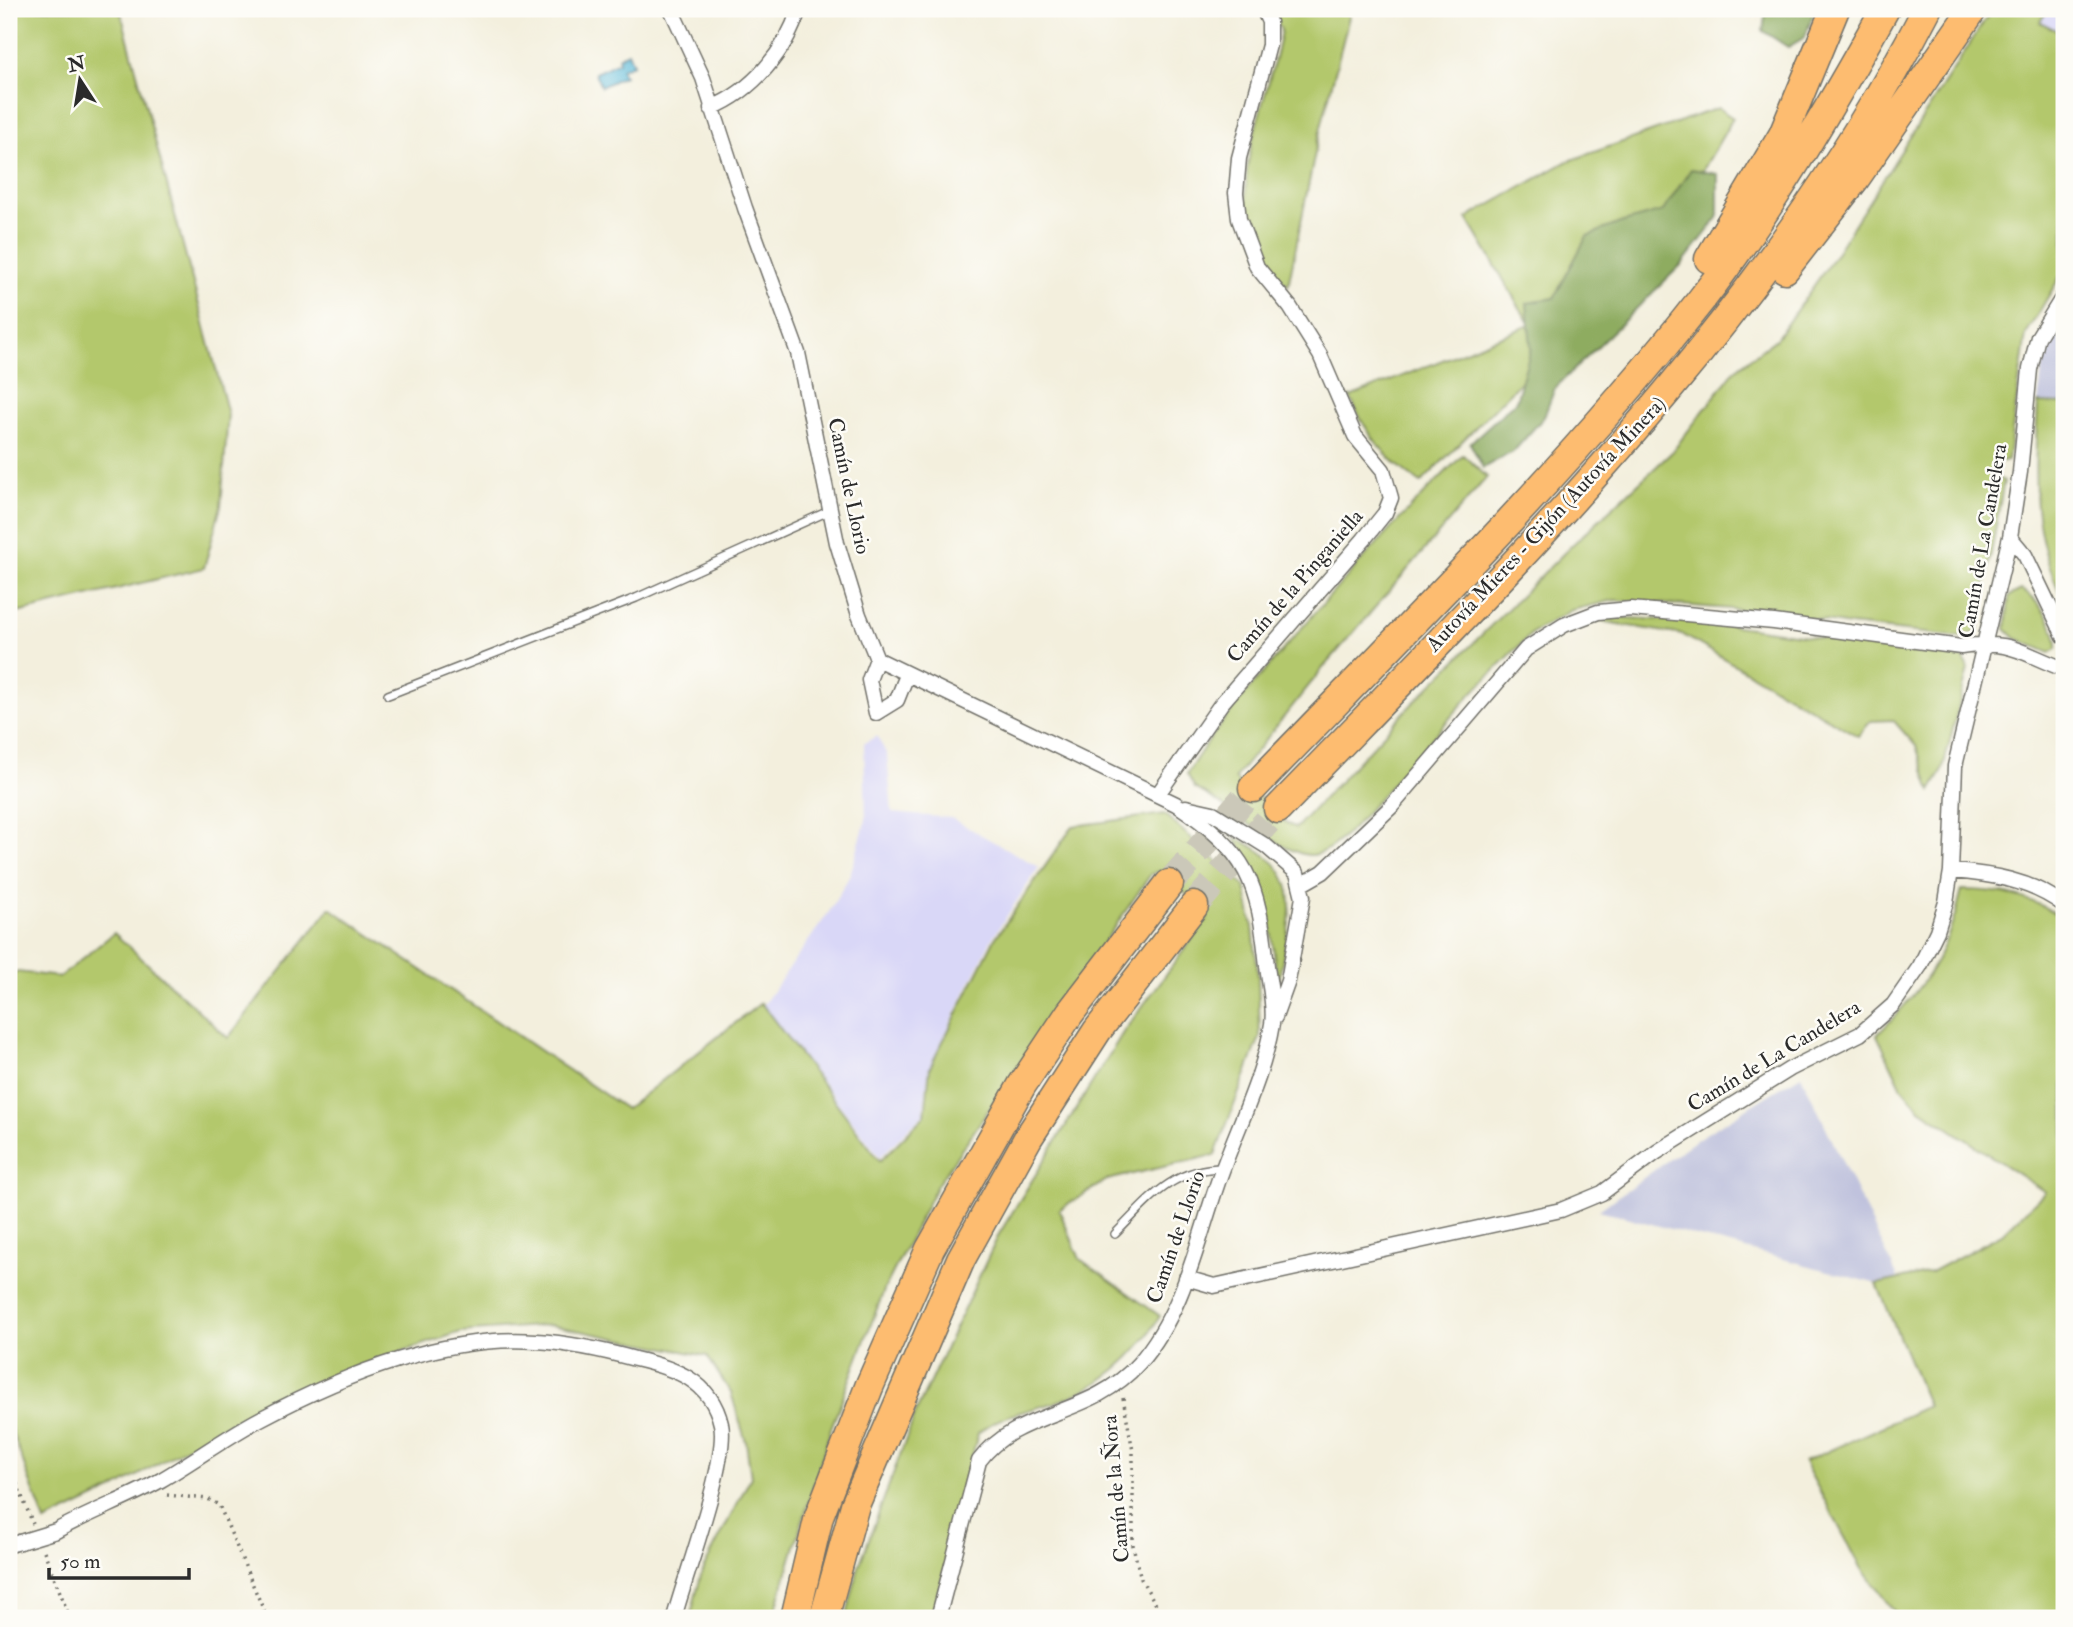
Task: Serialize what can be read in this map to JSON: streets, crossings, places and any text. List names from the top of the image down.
{
  "streets": {
    "highway": ["Autovía Mieres - Gijón (Autovía Minera)"],
    "street": ["Camín de Llorio", "Camín de La Candelera", "Camín de la Pinganiella"],
    "path": ["Camín de la Ñora"]
  },
  "crossings": [
    ["Camín de Llorio", "Camín de La Candelera"],
    ["Camín de Llorio", "Camín de la Pinganiella"],
    ["Camín de Llorio", "Camín de la Ñora"]
  ],
  "scale_bar": "50 m",
  "north": "top"
}
